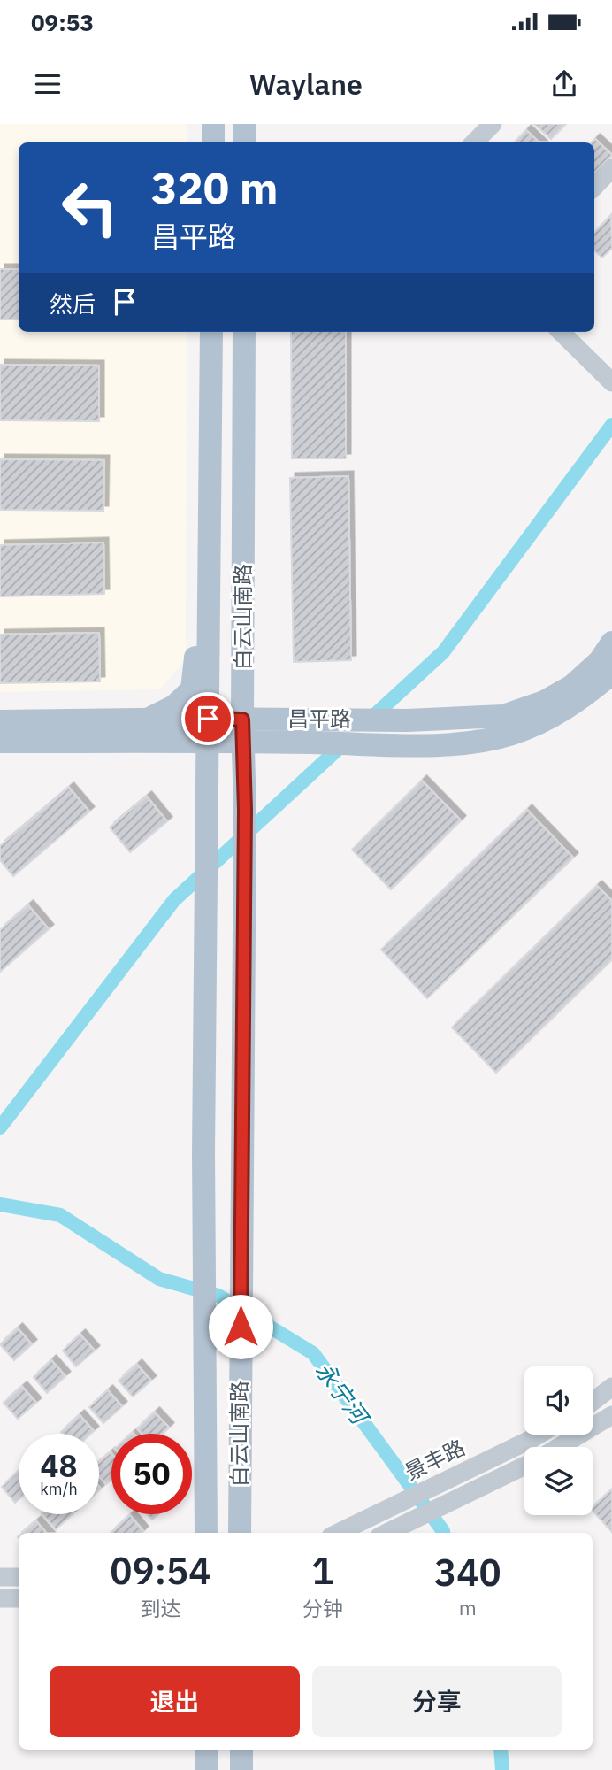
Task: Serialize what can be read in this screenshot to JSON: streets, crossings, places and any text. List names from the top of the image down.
{
  "streets": {
    "main road": ["白云山南路", "昌平路"],
    "street": ["景丰路"]
  },
  "crossings": [
    ["白云山南路", "昌平路"]
  ],
  "water": ["永宁河"],
  "page": {
    "status": "09:53",
    "header": "Waylane",
    "turn": ["320 m", "昌平路"],
    "then": "然后",
    "speed": "48 km/h",
    "limit": "50",
    "eta": [
      "09:54",
      "到达",
      "1",
      "分钟",
      "340",
      "m"
    ],
    "buttons": ["退出", "分享"]
  }
}
